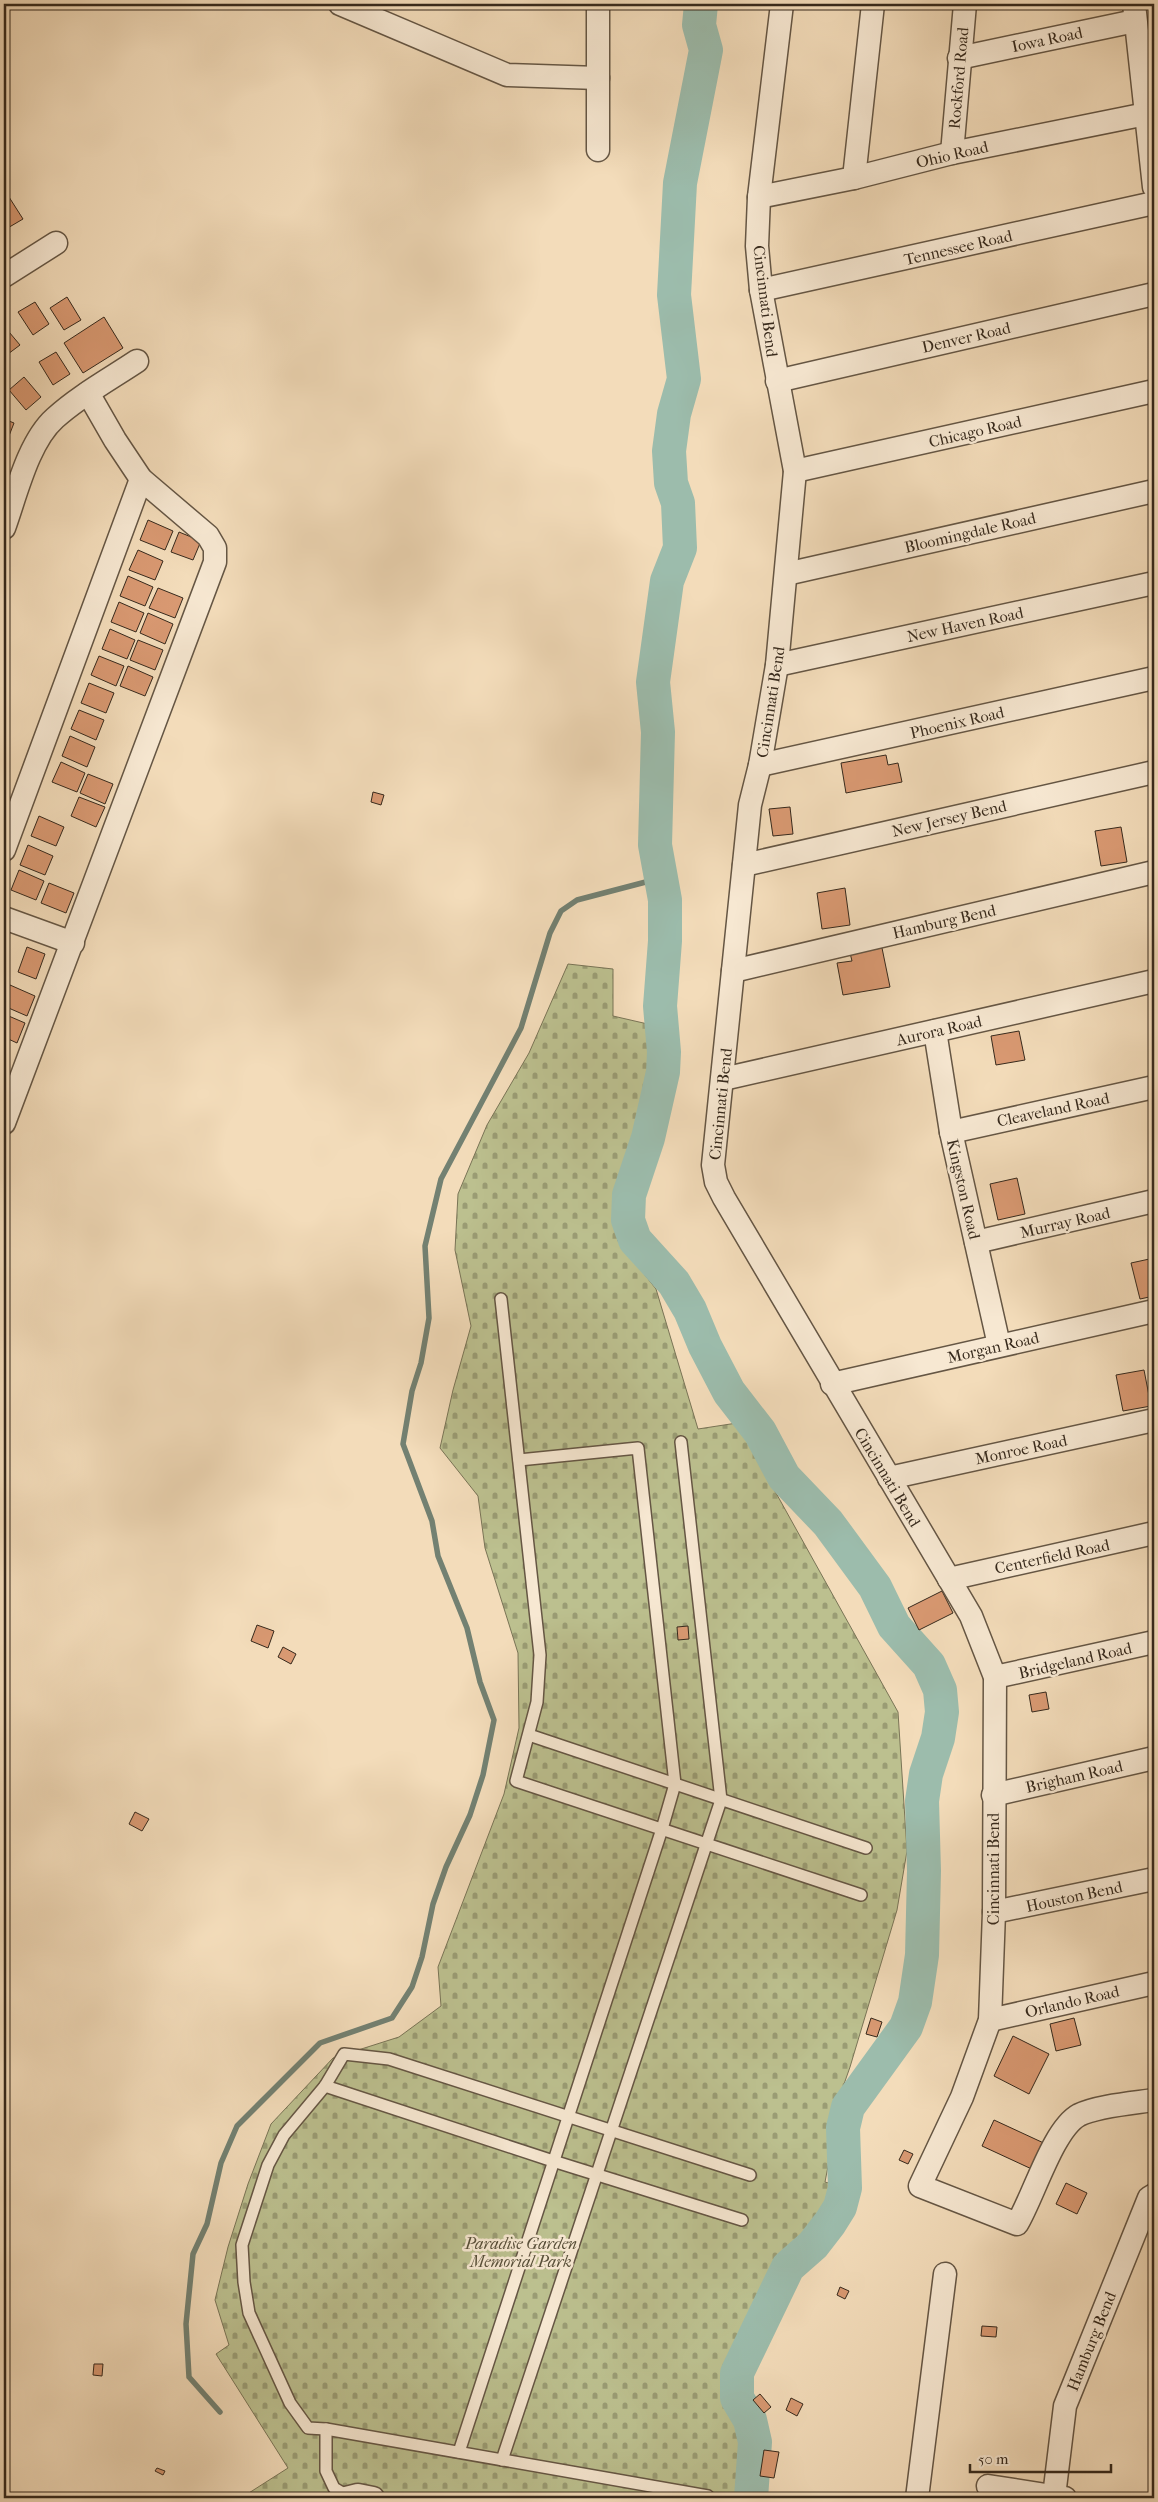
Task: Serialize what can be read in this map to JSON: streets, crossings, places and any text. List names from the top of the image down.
{
  "streets": {
    "street": [
      "Iowa Road",
      "Rockford Road",
      "Ohio Road",
      "Tennessee Road",
      "Cincinnati Bend",
      "Denver Road",
      "Chicago Road",
      "Bloomingdale Road",
      "New Haven Road",
      "Phoenix Road",
      "New Jersey Bend",
      "Hamburg Bend",
      "Aurora Road",
      "Cleaveland Road",
      "Kingston Road",
      "Murray Road",
      "Morgan Road",
      "Monroe Road",
      "Centerfield Road",
      "Bridgeland Road",
      "Brigham Road",
      "Houston Bend",
      "Orlando Road"
    ]
  },
  "crossings": [
    ["Iowa Road", "Rockford Road"],
    ["Rockford Road", "Ohio Road"],
    ["Ohio Road", "Cincinnati Bend"],
    ["Tennessee Road", "Cincinnati Bend"],
    ["Cincinnati Bend", "Denver Road"],
    ["Cincinnati Bend", "Chicago Road"],
    ["Cincinnati Bend", "Bloomingdale Road"],
    ["Cincinnati Bend", "New Haven Road"],
    ["Cincinnati Bend", "Phoenix Road"],
    ["Cincinnati Bend", "New Jersey Bend"],
    ["Cincinnati Bend", "Hamburg Bend"],
    ["Cincinnati Bend", "Aurora Road"],
    ["Cincinnati Bend", "Morgan Road"],
    ["Cincinnati Bend", "Monroe Road"],
    ["Cincinnati Bend", "Centerfield Road"],
    ["Cincinnati Bend", "Bridgeland Road"],
    ["Cincinnati Bend", "Brigham Road"],
    ["Cincinnati Bend", "Houston Bend"],
    ["Cincinnati Bend", "Orlando Road"],
    ["Aurora Road", "Kingston Road"],
    ["Cleaveland Road", "Kingston Road"],
    ["Kingston Road", "Murray Road"],
    ["Kingston Road", "Morgan Road"]
  ],
  "parks": ["Paradise Garden Memorial Park"],
  "scale_bar": "50 m"
}
